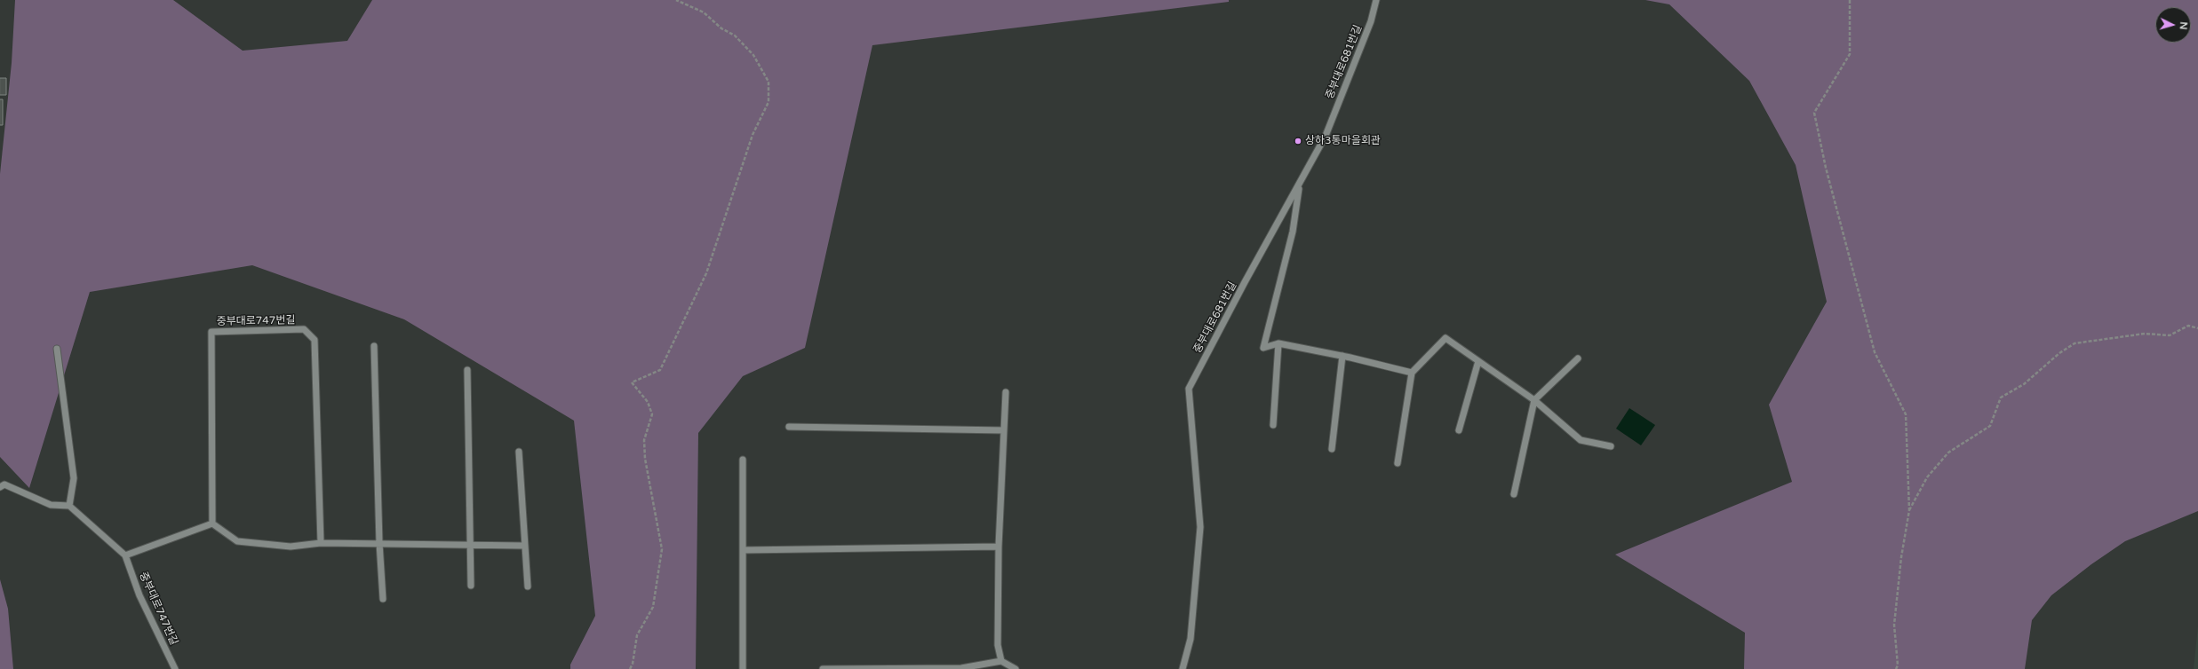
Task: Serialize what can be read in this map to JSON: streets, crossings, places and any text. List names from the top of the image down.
{
  "streets": {
    "street": ["중부대로681번길", "중부대로747번길"]
  },
  "places": ["상하3통마을회관"],
  "north": "right"
}
